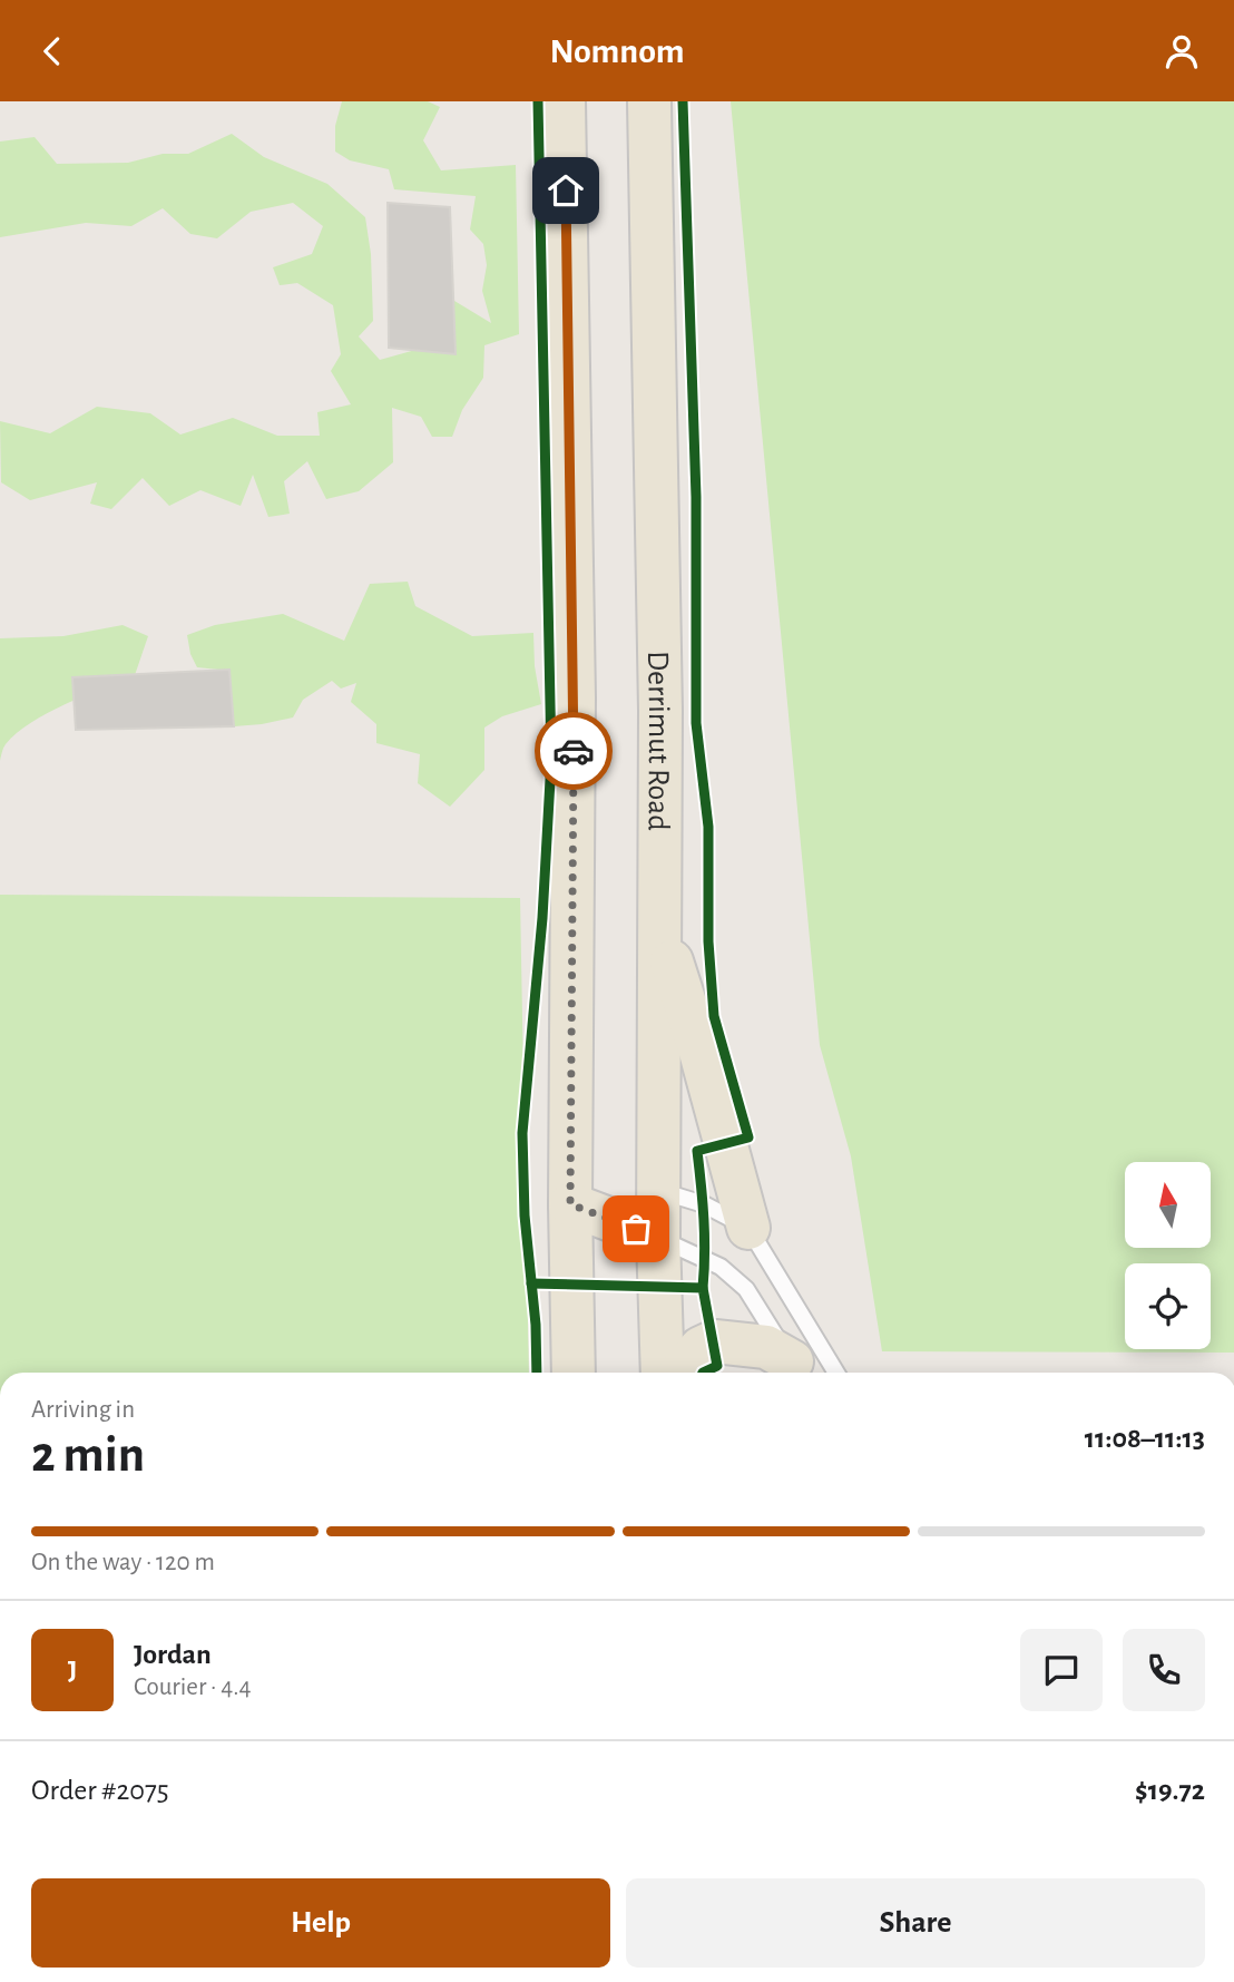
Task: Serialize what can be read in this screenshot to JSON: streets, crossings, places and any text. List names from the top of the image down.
{
  "streets": {
    "main road": ["Derrimut Road"]
  },
  "north": "top",
  "page": {
    "header": "Nomnom",
    "heading": ["2 min", "Arriving in", "11:08–11:13"],
    "panel": [
      "Jordan",
      "Courier · 4.4",
      "Order #2075",
      "$19.72"
    ],
    "bar": "On the way · 120 m",
    "round": "J",
    "buttons": ["Help", "Share"]
  }
}
